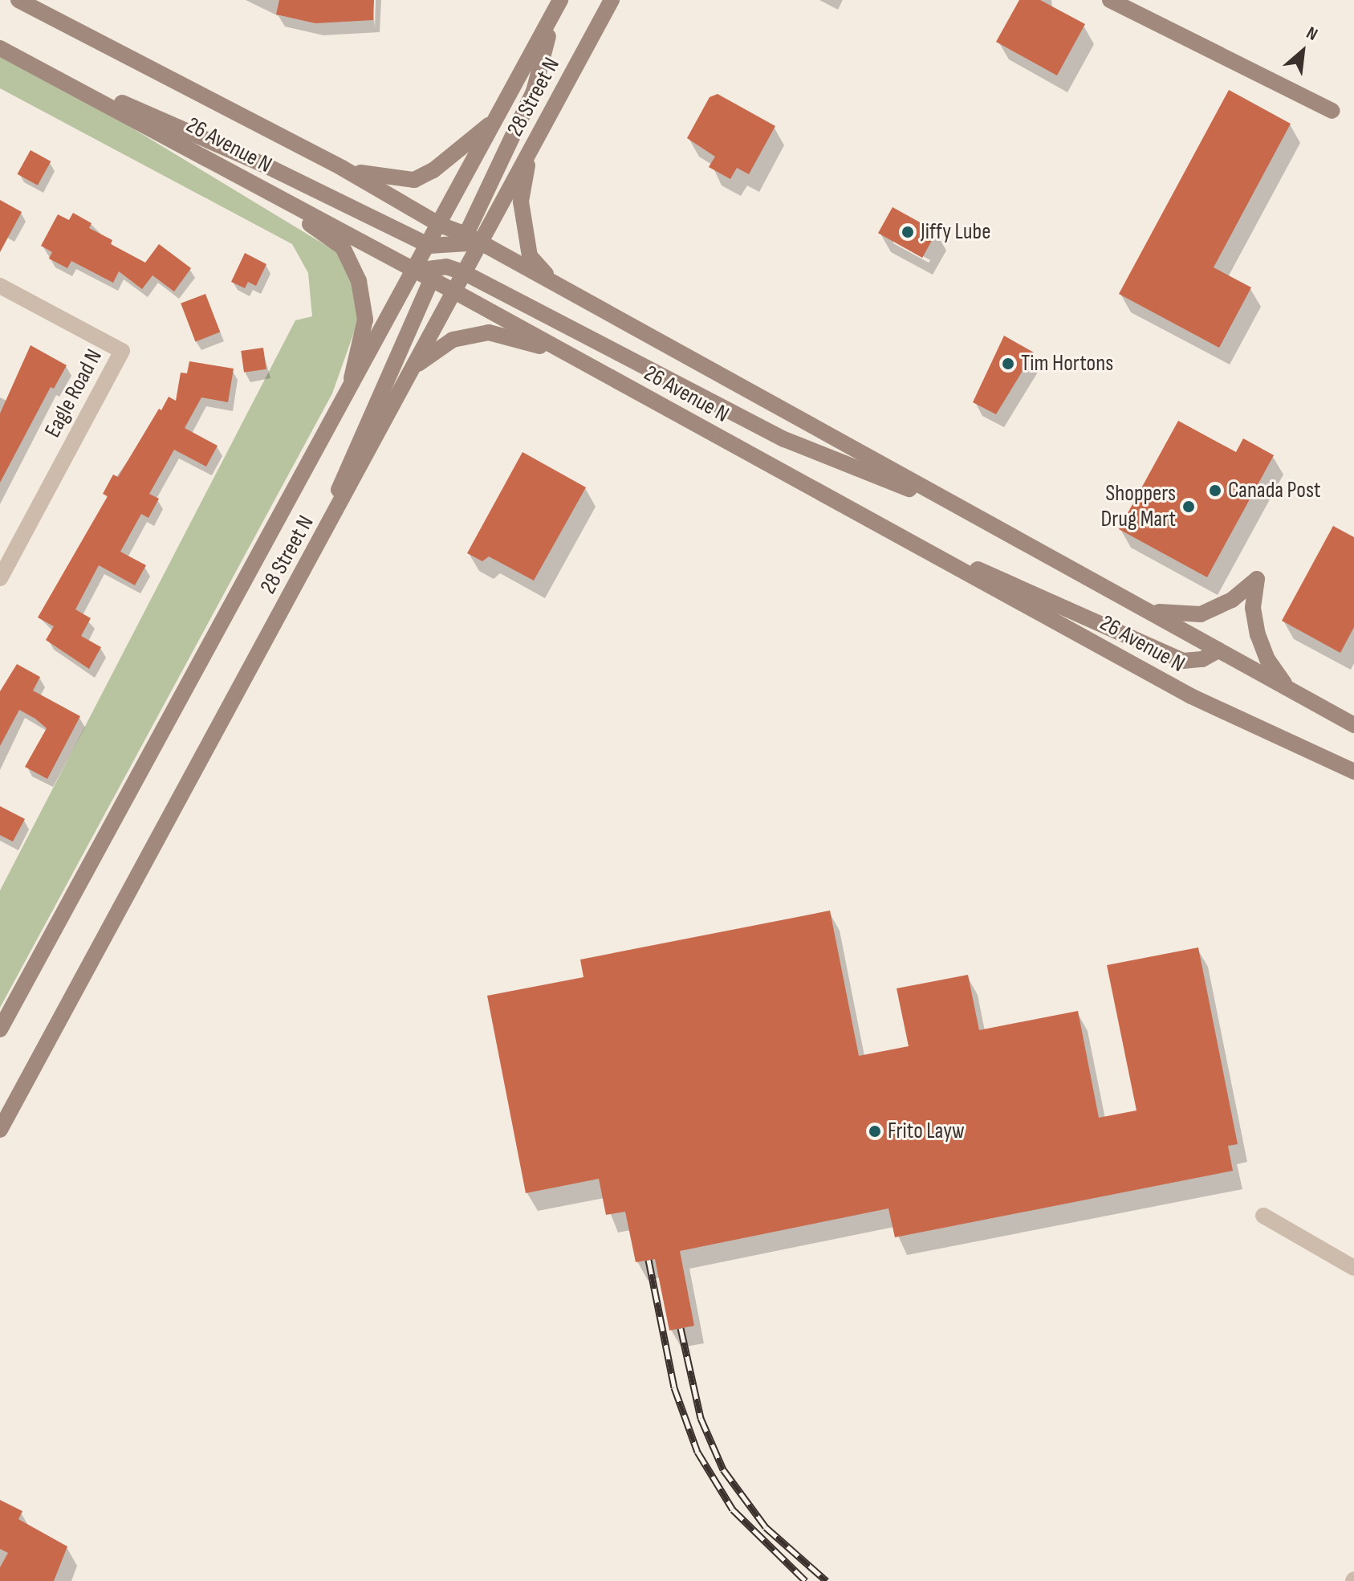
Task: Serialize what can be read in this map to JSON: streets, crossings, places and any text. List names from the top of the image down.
{
  "streets": {
    "main road": ["28 Street N", "26 Avenue N"],
    "street": ["Eagle Road N"]
  },
  "crossings": [
    ["28 Street N", "26 Avenue N"]
  ],
  "places": [
    "Jiffy Lube",
    "Tim Hortons",
    "Canada Post",
    "Shoppers Drug Mart",
    "Frito Layw"
  ],
  "north": "top right"
}
